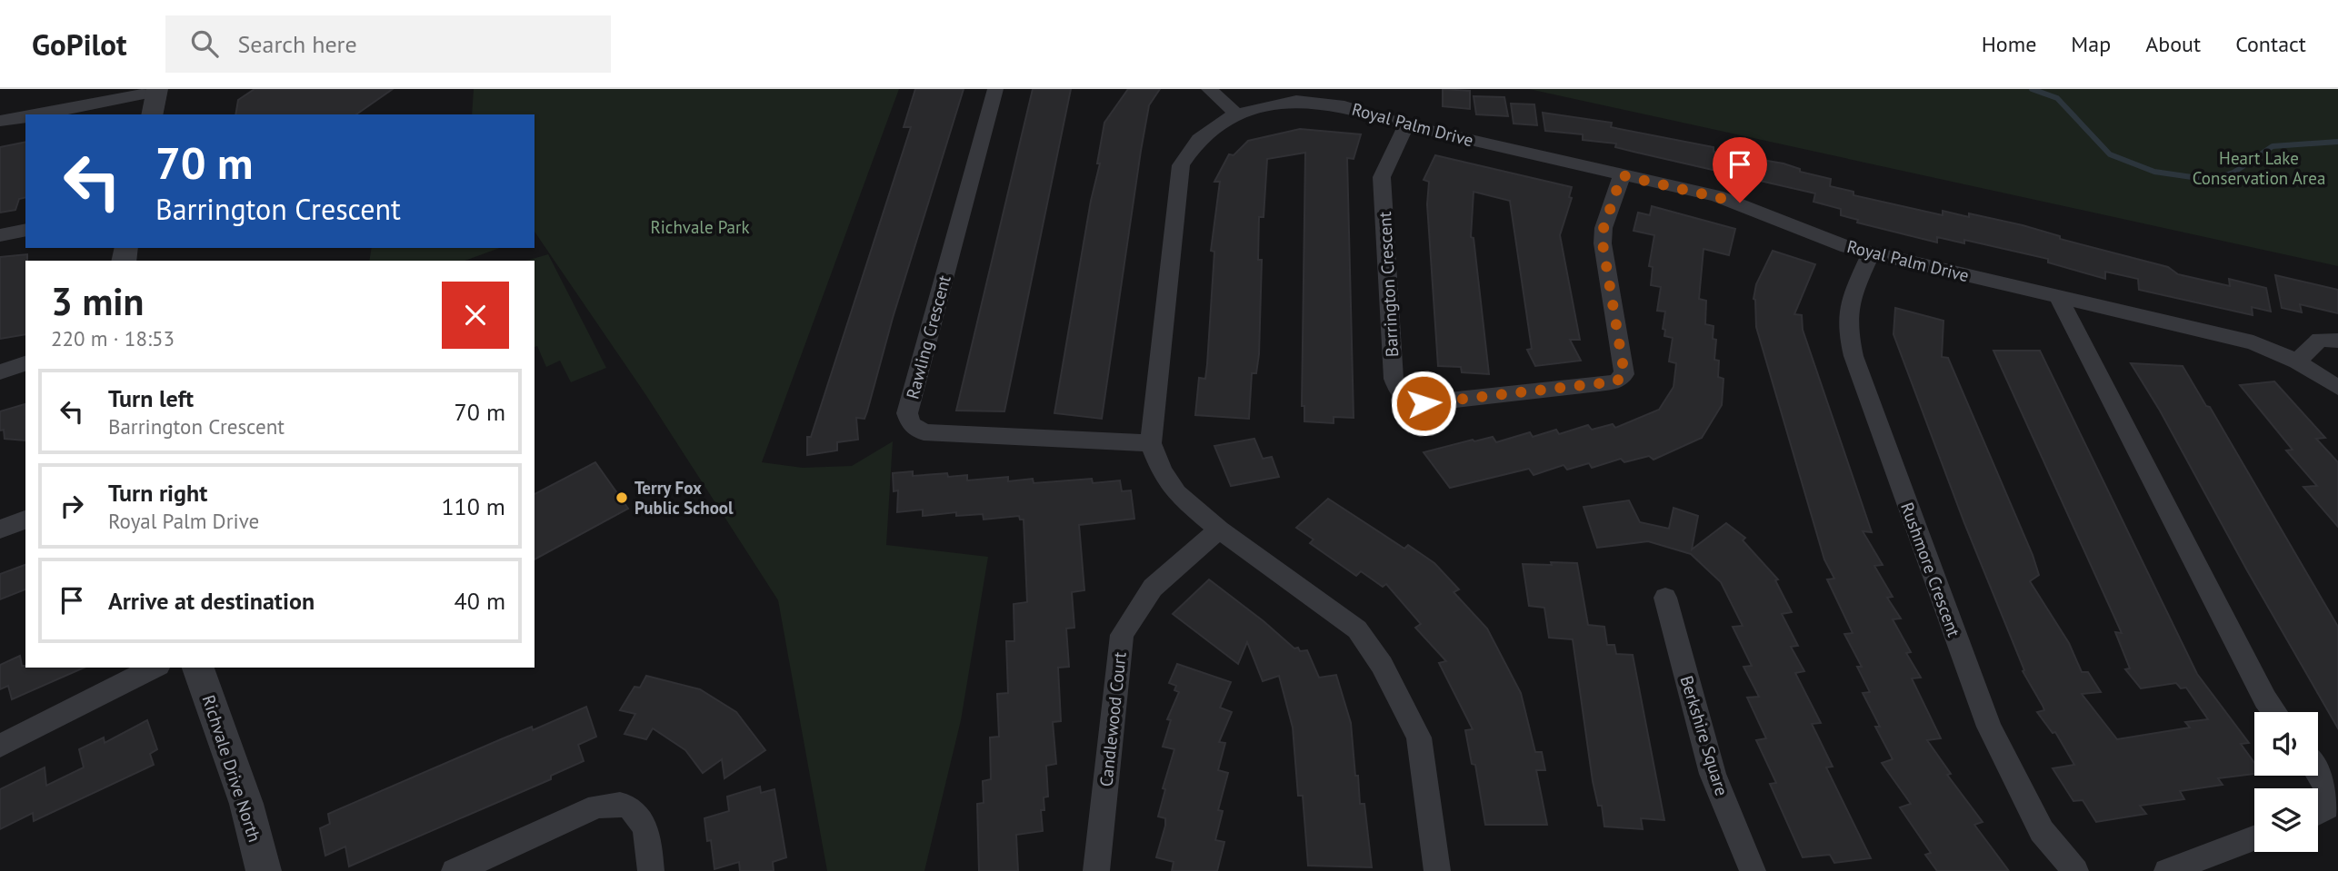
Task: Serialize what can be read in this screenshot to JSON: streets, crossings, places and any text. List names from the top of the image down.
{
  "streets": {
    "street": [
      "Royal Palm Drive",
      "Barrington Crescent",
      "Rawling Crescent",
      "Rushmore Crescent",
      "Candlewood Court",
      "Berkshire Square",
      "Richvale Drive North"
    ]
  },
  "crossings": [
    ["Royal Palm Drive", "Barrington Crescent"],
    ["Royal Palm Drive", "Rawling Crescent"],
    ["Royal Palm Drive", "Rushmore Crescent"],
    ["Royal Palm Drive", "Candlewood Court"]
  ],
  "parks": ["Heart Lake Conservation Area", "Richvale Park"],
  "places": ["Terry Fox Public School"],
  "page": {
    "header": "GoPilot",
    "search": "Search here",
    "nav": [
      "Home",
      "Map",
      "About",
      "Contact"
    ],
    "turn": ["70 m", "Barrington Crescent"],
    "heading": ["3 min", "220 m · 18:53"],
    "list": [
      {
        "name": "Turn left",
        "note": "Barrington Crescent",
        "value": "70 m"
      },
      {
        "name": "Turn right",
        "note": "Royal Palm Drive",
        "value": "110 m"
      },
      {
        "name": "Arrive at destination",
        "value": "40 m"
      }
    ]
  }
}
